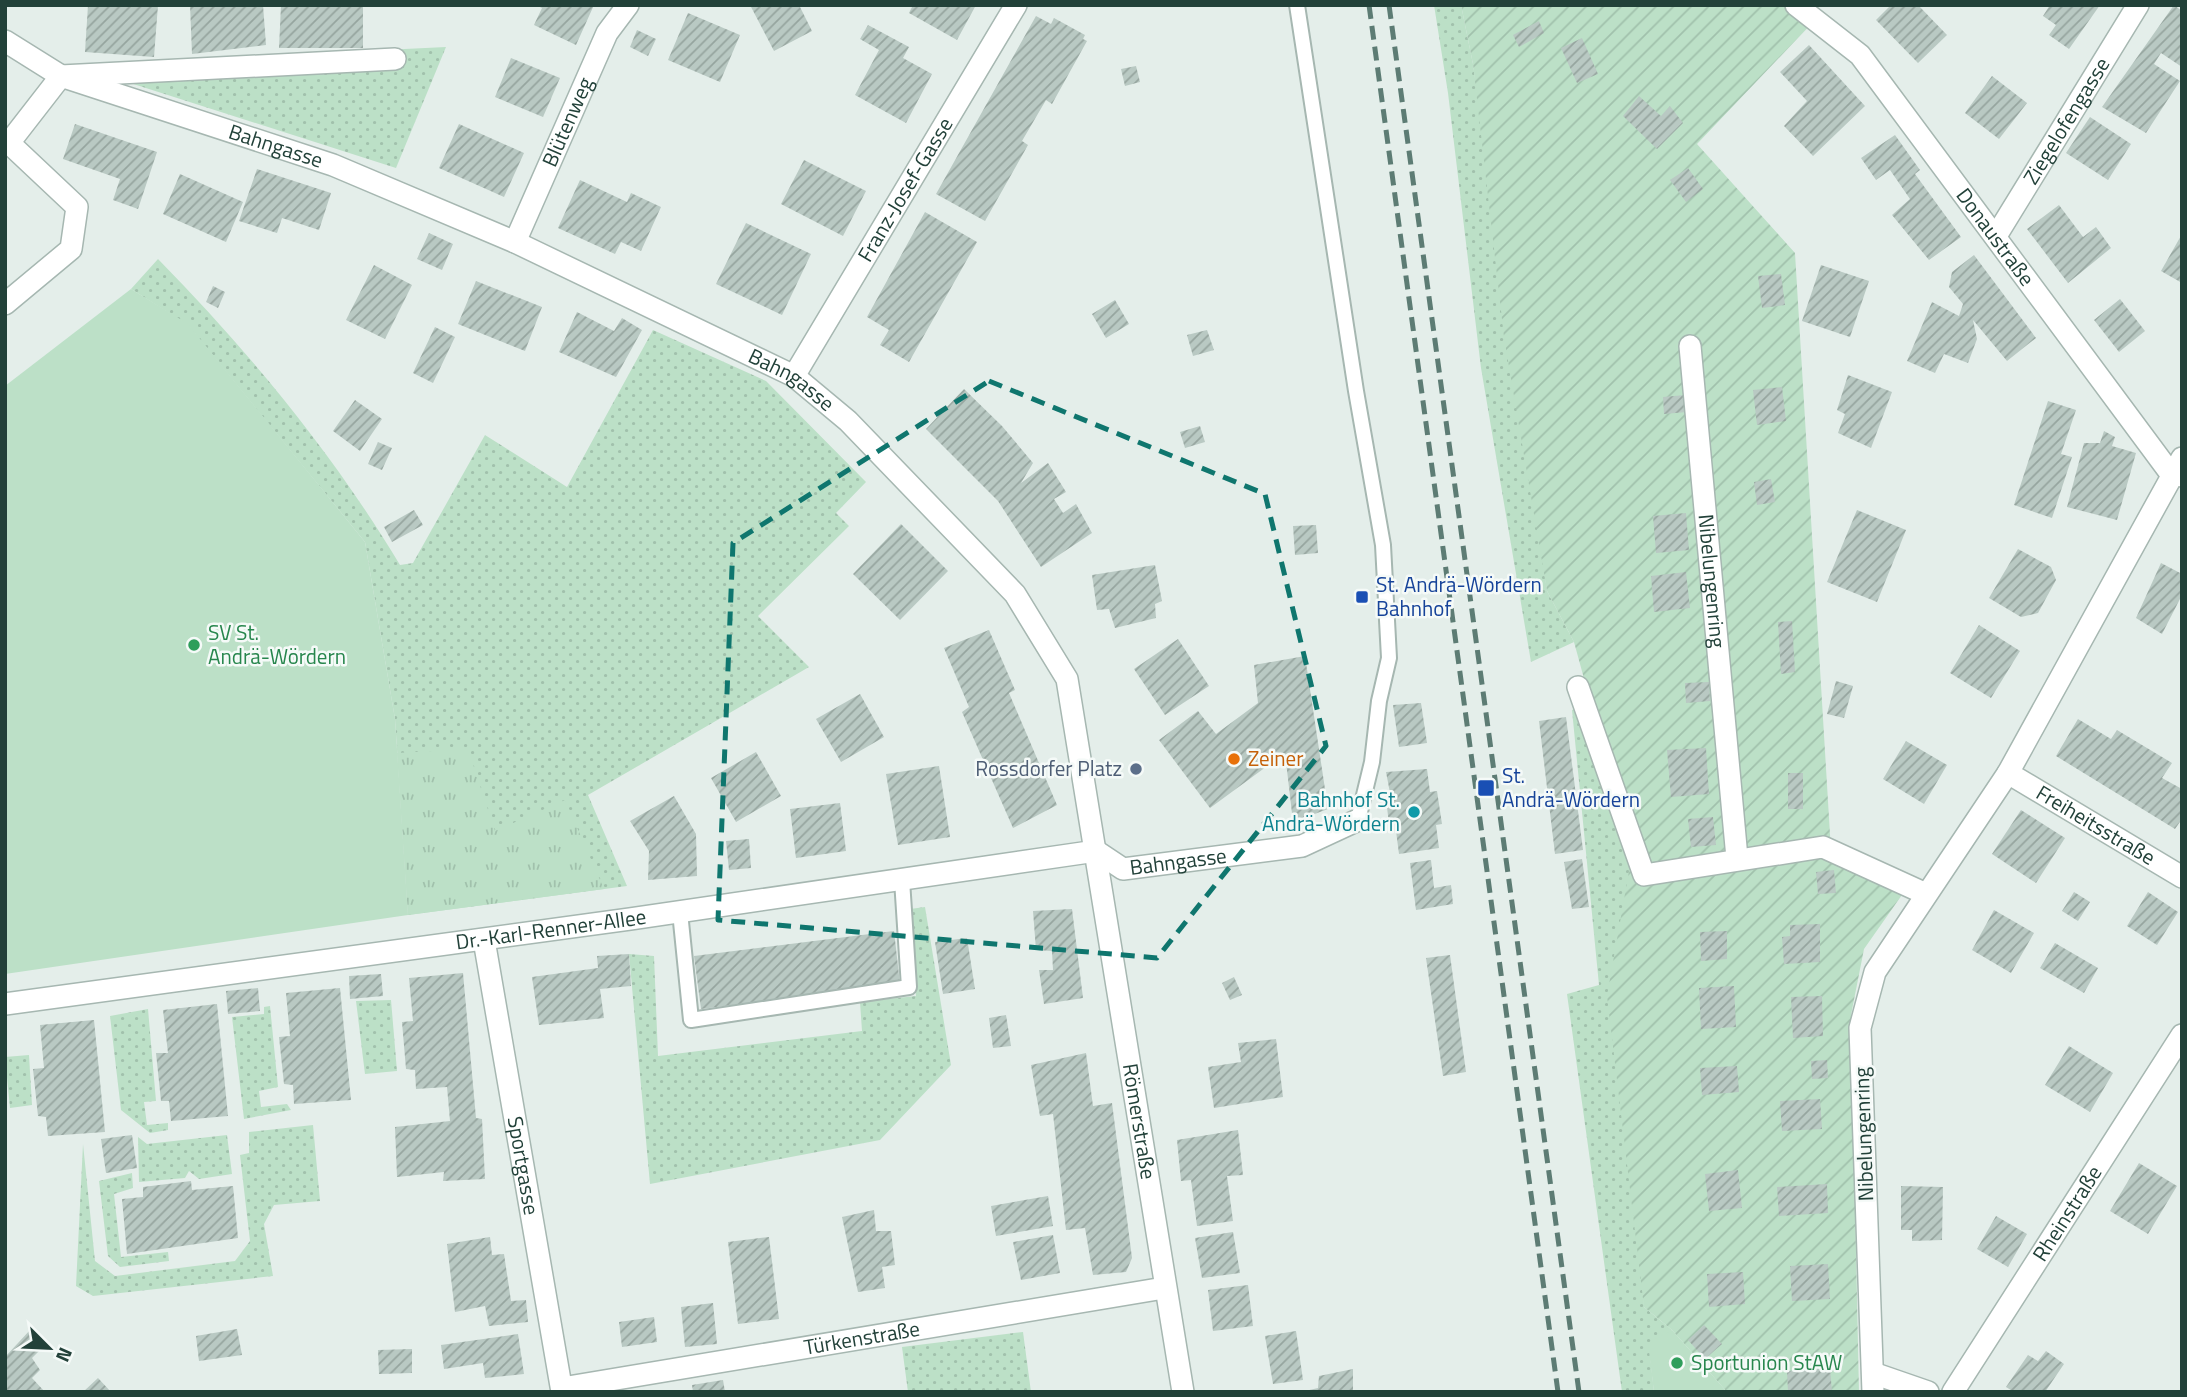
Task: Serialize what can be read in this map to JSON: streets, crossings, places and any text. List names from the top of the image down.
{
  "streets": {
    "street": [
      "Blütenweg",
      "Ziegelofengasse",
      "Bahngasse",
      "Franz-Josef-Gasse",
      "Donaustraße",
      "Nibelungenring",
      "Freiheitsstraße",
      "Dr.-Karl-Renner-Allee",
      "Römerstraße",
      "Sportgasse",
      "Rheinstraße",
      "Türkenstraße"
    ]
  },
  "crossings": [
    ["Blütenweg", "Bahngasse"],
    ["Ziegelofengasse", "Donaustraße"],
    ["Bahngasse", "Franz-Josef-Gasse"],
    ["Bahngasse", "Dr.-Karl-Renner-Allee"],
    ["Bahngasse", "Römerstraße"],
    ["Donaustraße", "Nibelungenring"],
    ["Nibelungenring", "Freiheitsstraße"],
    ["Dr.-Karl-Renner-Allee", "Römerstraße"],
    ["Dr.-Karl-Renner-Allee", "Sportgasse"],
    ["Römerstraße", "Türkenstraße"],
    ["Sportgasse", "Türkenstraße"]
  ],
  "places": {
    "transit": ["St. Andrä-Wördern Bahnhof", "St. Andrä-Wördern"],
    "other": [
      "SV St. Andrä-Wördern",
      "Zeiner",
      "Rossdorfer Platz",
      "Bahnhof St. Andrä-Wördern",
      "Sportunion StAW"
    ]
  },
  "north": "bottom right"
}
